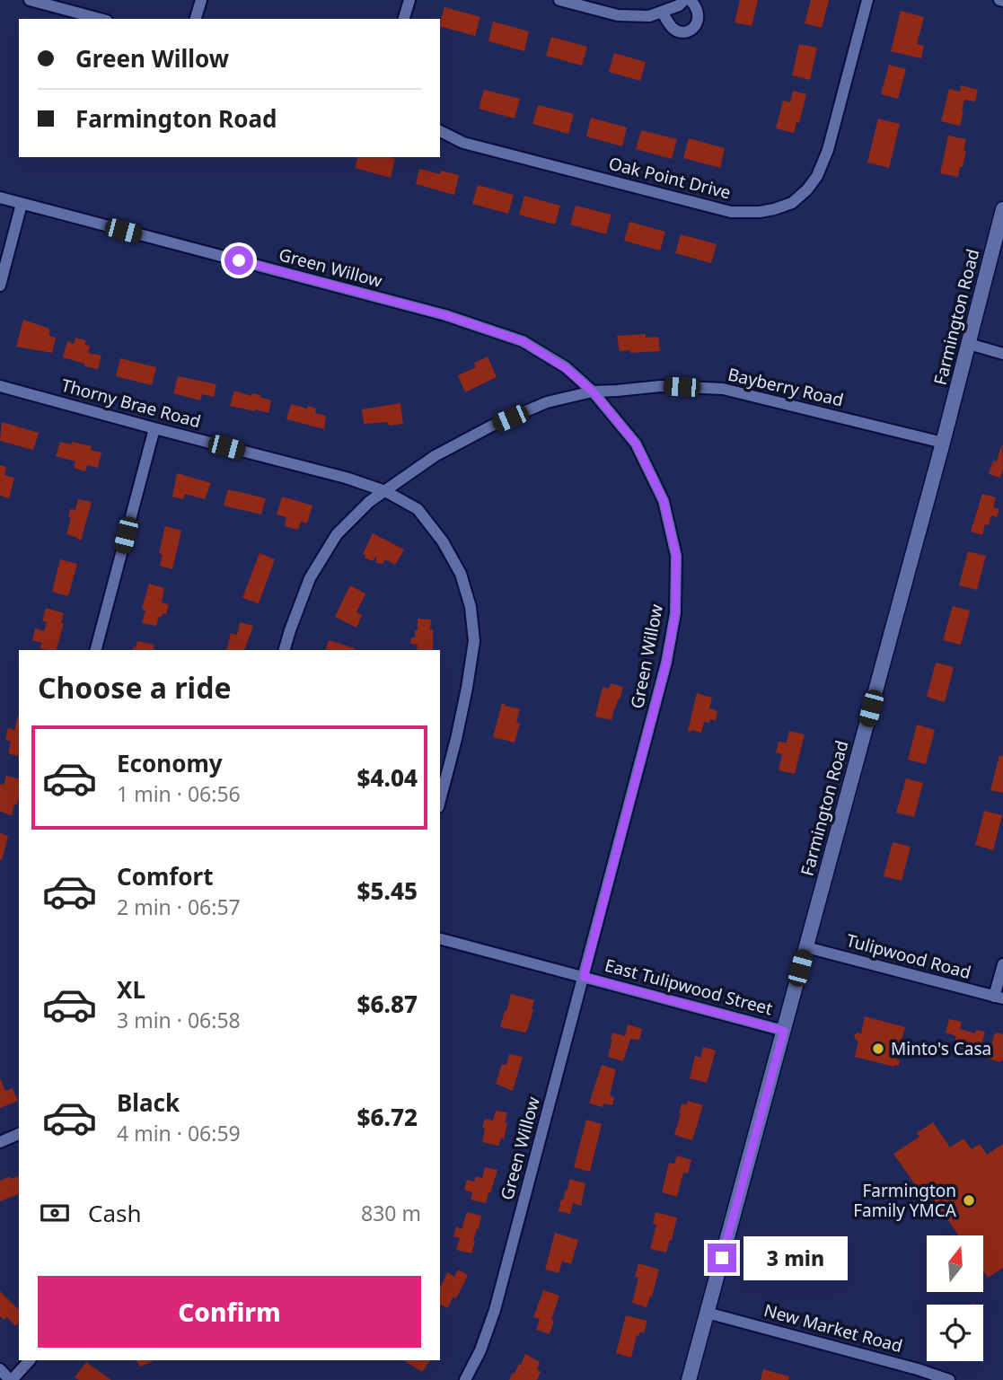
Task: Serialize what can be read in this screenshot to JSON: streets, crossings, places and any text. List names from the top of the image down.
{
  "streets": {
    "street": [
      "Oak Point Drive",
      "Green Willow",
      "Farmington Road",
      "Bayberry Road",
      "Thorny Brae Road",
      "Tulipwood Road",
      "East Tulipwood Street",
      "New Market Road"
    ]
  },
  "crossings": [
    ["Green Willow", "Bayberry Road"],
    ["Green Willow", "East Tulipwood Street"],
    ["Farmington Road", "Bayberry Road"],
    ["Farmington Road", "Tulipwood Road"],
    ["Farmington Road", "East Tulipwood Street"],
    ["Farmington Road", "New Market Road"],
    ["Bayberry Road", "Thorny Brae Road"]
  ],
  "places": ["Minto's Casa", "Farmington Family YMCA"],
  "north": "top",
  "page": {
    "banner": ["Green Willow", "Farmington Road"],
    "heading": "Choose a ride",
    "list": [
      {
        "name": "Economy",
        "note": "1 min · 06:56",
        "value": "$4.04"
      },
      {
        "name": "Comfort",
        "note": "2 min · 06:57",
        "value": "$5.45"
      },
      {
        "name": "XL",
        "note": "3 min · 06:58",
        "value": "$6.87"
      },
      {
        "name": "Black",
        "note": "4 min · 06:59",
        "value": "$6.72"
      }
    ],
    "pay": ["Cash", "830 m"],
    "bubble": "3 min",
    "buttons": "Confirm"
  }
}
